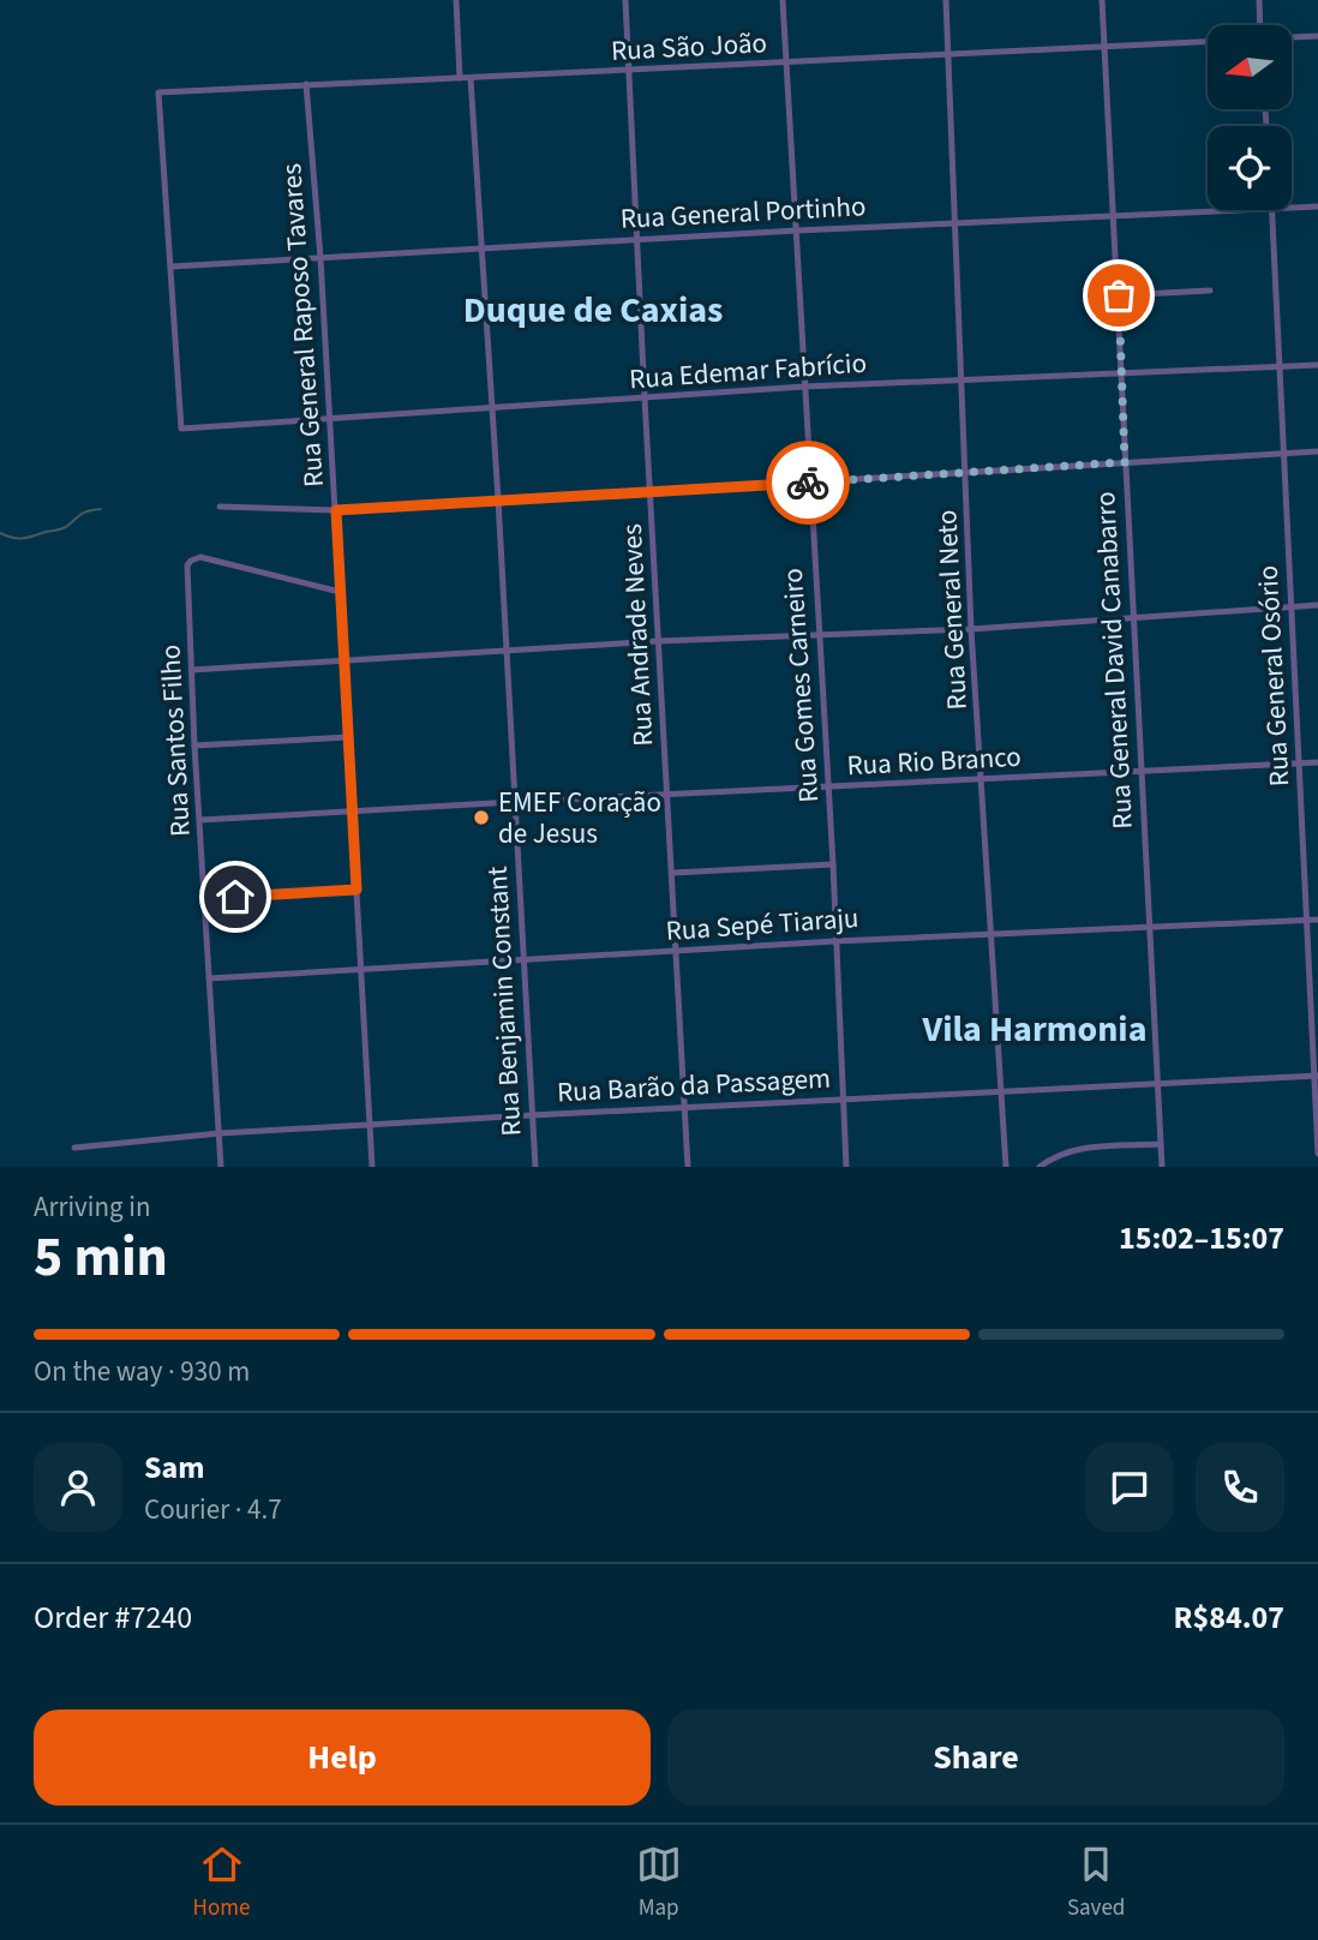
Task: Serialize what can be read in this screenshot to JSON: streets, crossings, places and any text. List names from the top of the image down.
{
  "streets": {
    "street": [
      "Rua São João",
      "Rua General Portinho",
      "Rua General Raposo Tavares",
      "Rua Edemar Fabrício",
      "Rua General Neto",
      "Rua Andrade Neves",
      "Rua General David Canabarro",
      "Rua General Osório",
      "Rua Gomes Carneiro",
      "Rua Santos Filho",
      "Rua Rio Branco",
      "Rua Sepé Tiaraju",
      "Rua Benjamin Constant",
      "Rua Barão da Passagem"
    ]
  },
  "crossings": [
    ["Rua São João", "Rua General Portinho"],
    ["Rua São João", "Rua General Raposo Tavares"],
    ["Rua São João", "Rua Edemar Fabrício"],
    ["Rua São João", "Rua General Neto"],
    ["Rua São João", "Rua Andrade Neves"],
    ["Rua São João", "Rua General David Canabarro"],
    ["Rua São João", "Rua Gomes Carneiro"],
    ["Rua São João", "Rua Benjamin Constant"],
    ["Rua General Portinho", "Rua General Raposo Tavares"],
    ["Rua General Portinho", "Rua Edemar Fabrício"],
    ["Rua General Portinho", "Rua General Neto"],
    ["Rua General Portinho", "Rua Andrade Neves"],
    ["Rua General Portinho", "Rua General David Canabarro"],
    ["Rua General Portinho", "Rua Gomes Carneiro"],
    ["Rua General Portinho", "Rua Benjamin Constant"],
    ["Rua General Raposo Tavares", "Rua Edemar Fabrício"],
    ["Rua General Raposo Tavares", "Rua Santos Filho"],
    ["Rua General Raposo Tavares", "Rua Rio Branco"],
    ["Rua General Raposo Tavares", "Rua Sepé Tiaraju"],
    ["Rua General Raposo Tavares", "Rua Barão da Passagem"],
    ["Rua Edemar Fabrício", "Rua General Neto"],
    ["Rua Edemar Fabrício", "Rua Andrade Neves"],
    ["Rua Edemar Fabrício", "Rua General David Canabarro"],
    ["Rua Edemar Fabrício", "Rua General Osório"],
    ["Rua Edemar Fabrício", "Rua Gomes Carneiro"],
    ["Rua Edemar Fabrício", "Rua Benjamin Constant"],
    ["Rua General Neto", "Rua Rio Branco"],
    ["Rua General Neto", "Rua Sepé Tiaraju"],
    ["Rua General Neto", "Rua Barão da Passagem"],
    ["Rua Andrade Neves", "Rua Rio Branco"],
    ["Rua Andrade Neves", "Rua Sepé Tiaraju"],
    ["Rua Andrade Neves", "Rua Barão da Passagem"],
    ["Rua General David Canabarro", "Rua Rio Branco"],
    ["Rua General David Canabarro", "Rua Sepé Tiaraju"],
    ["Rua General David Canabarro", "Rua Barão da Passagem"],
    ["Rua General Osório", "Rua Rio Branco"],
    ["Rua General Osório", "Rua Sepé Tiaraju"],
    ["Rua General Osório", "Rua Barão da Passagem"],
    ["Rua Gomes Carneiro", "Rua Rio Branco"],
    ["Rua Gomes Carneiro", "Rua Sepé Tiaraju"],
    ["Rua Gomes Carneiro", "Rua Barão da Passagem"],
    ["Rua Santos Filho", "Rua Rio Branco"],
    ["Rua Santos Filho", "Rua Sepé Tiaraju"],
    ["Rua Santos Filho", "Rua Barão da Passagem"],
    ["Rua Rio Branco", "Rua Benjamin Constant"],
    ["Rua Sepé Tiaraju", "Rua Benjamin Constant"],
    ["Rua Benjamin Constant", "Rua Barão da Passagem"]
  ],
  "districts": ["Duque de Caxias", "Vila Harmonia"],
  "places": ["EMEF Coração de Jesus"],
  "north": "left",
  "page": {
    "heading": ["5 min", "Arriving in", "15:02–15:07"],
    "panel": [
      "Sam",
      "Courier · 4.7",
      "Order #7240",
      "R$84.07"
    ],
    "bar": "On the way · 930 m",
    "buttons": ["Help", "Share"],
    "tabs": ["Home", "Map", "Saved"]
  }
}
